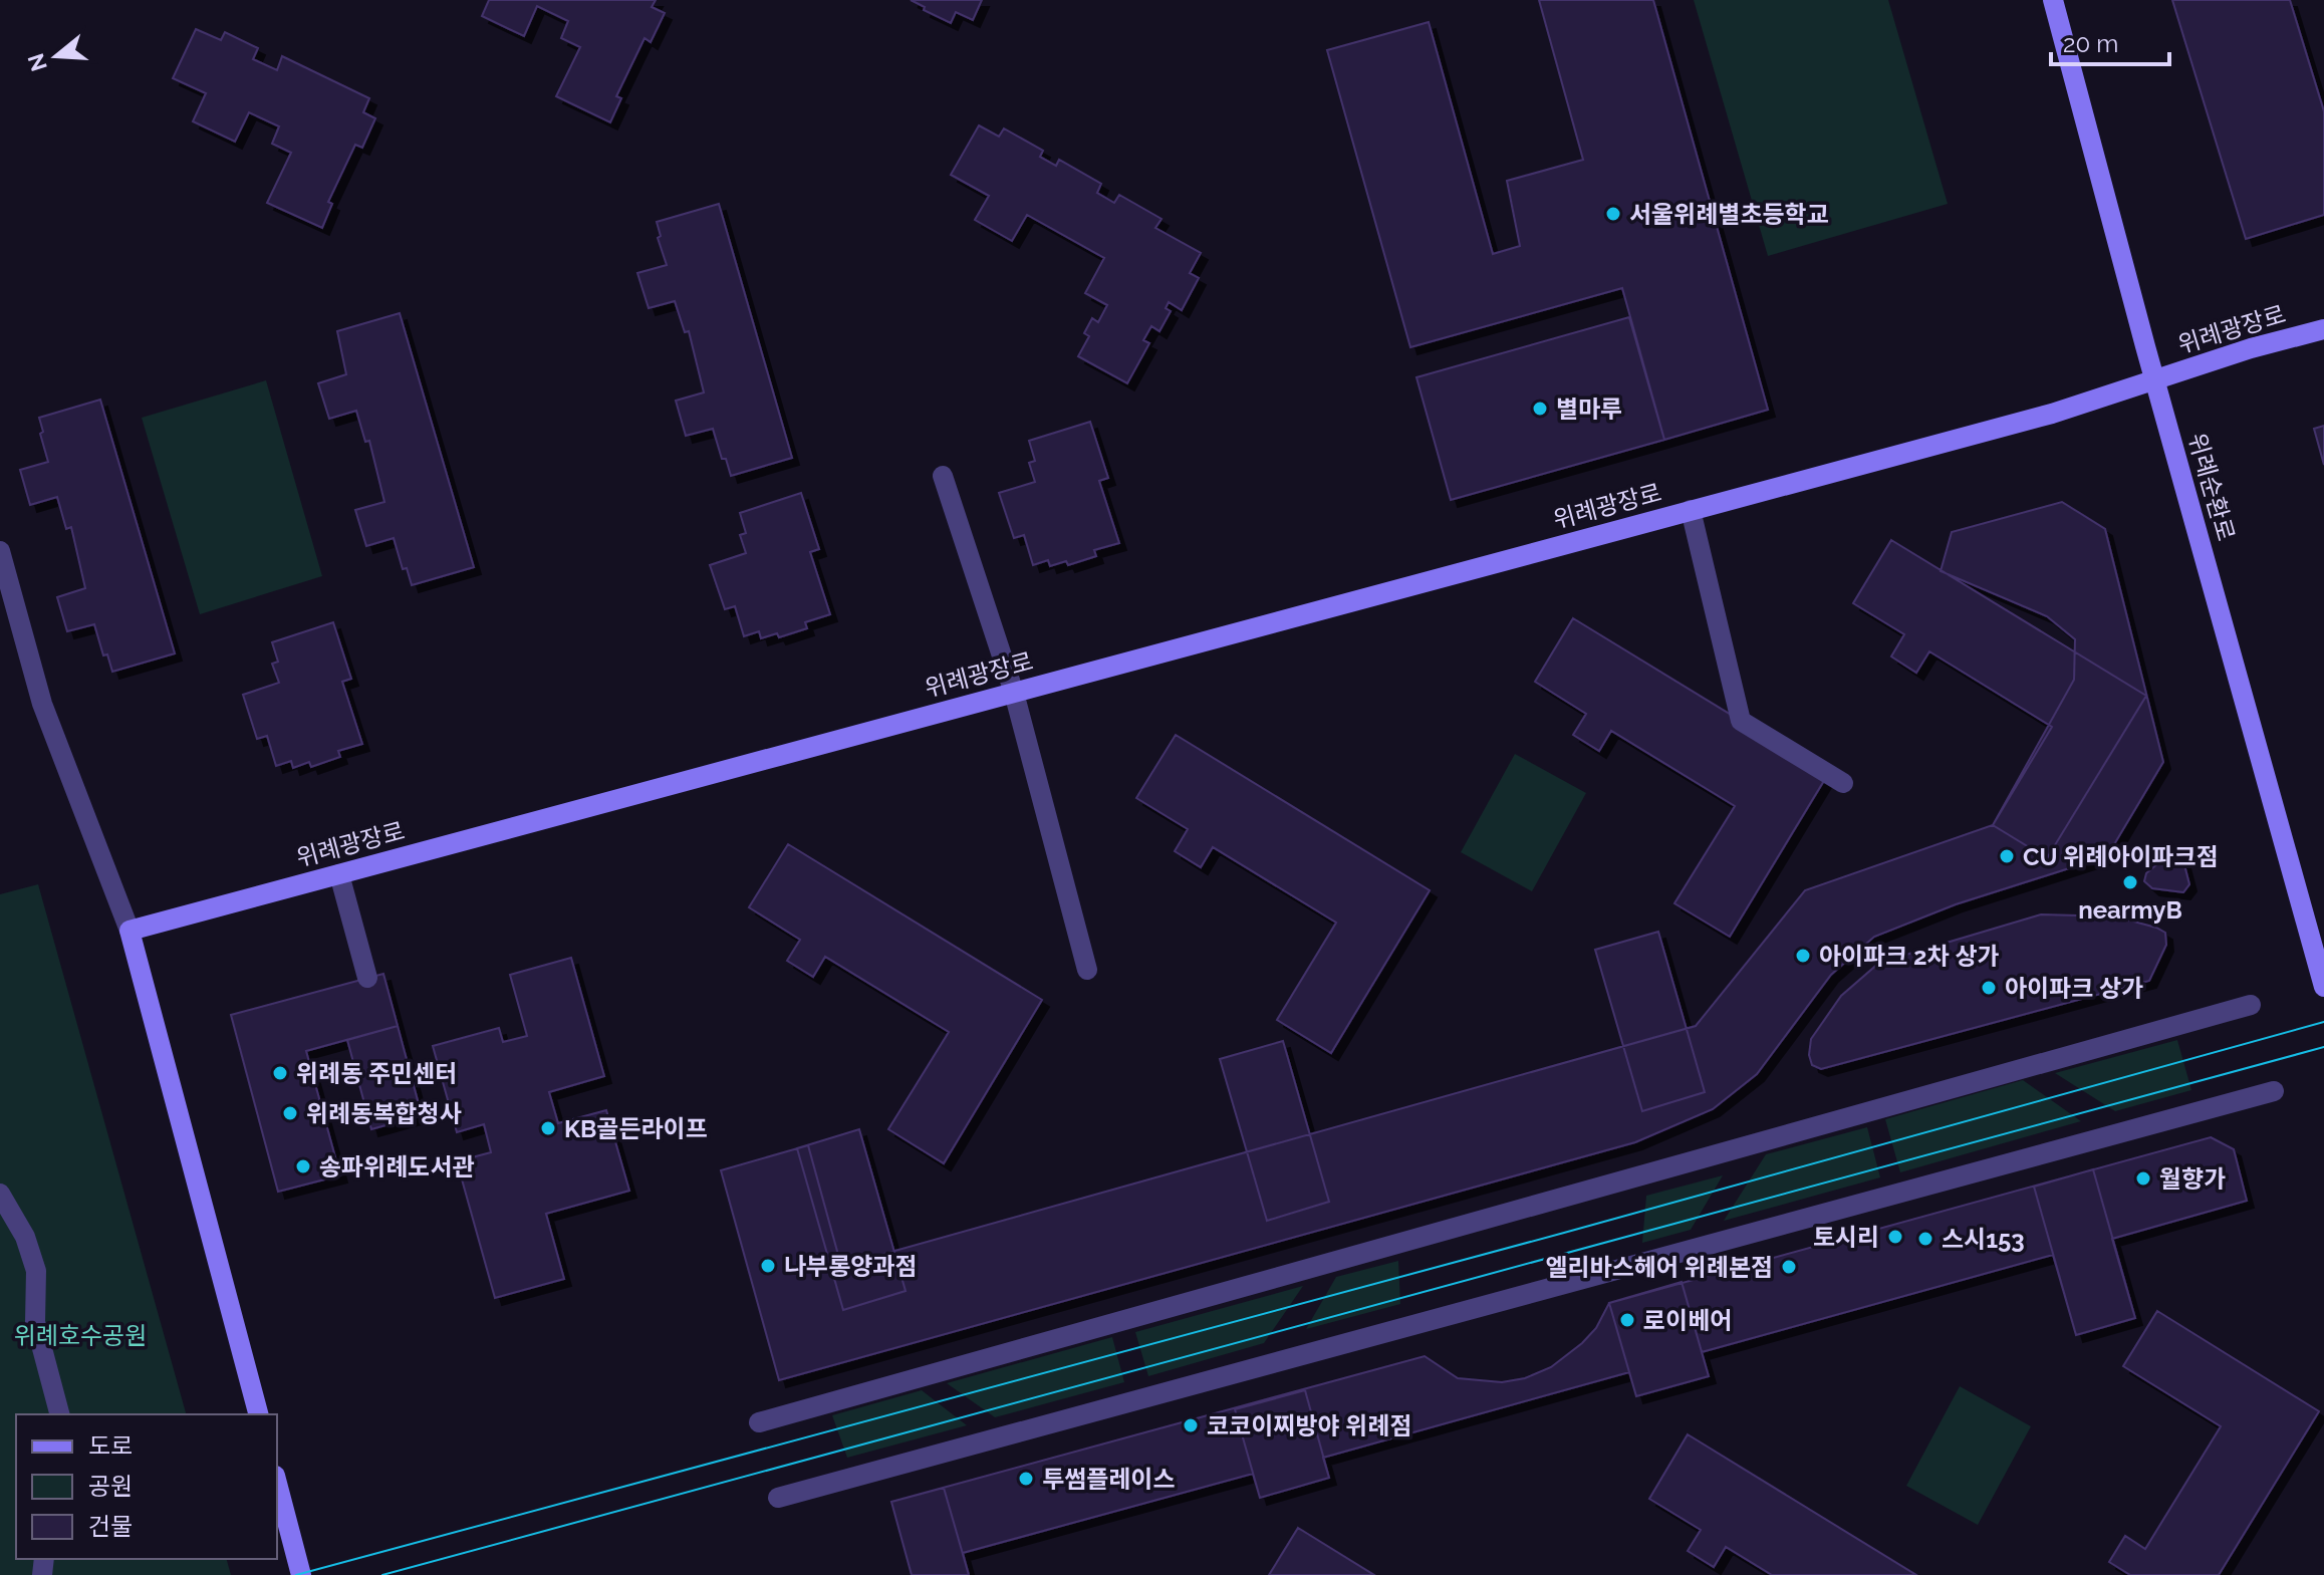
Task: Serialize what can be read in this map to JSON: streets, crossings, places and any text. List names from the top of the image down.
{
  "streets": {
    "street": ["위례광장로", "위례순환로"]
  },
  "crossings": [
    ["위례광장로", "위례순환로"]
  ],
  "parks": ["위례호수공원"],
  "places": [
    "서울위례별초등학교",
    "별마루",
    "CU 위례아이파크점",
    "nearmyB",
    "아이파크 2차 상가",
    "아이파크 상가",
    "위례동 주민센터",
    "위례동복합청사",
    "KB골든라이프",
    "송파위례도서관",
    "월향가",
    "토시리",
    "스시153",
    "나부롱양과점",
    "엘리바스헤어 위례본점",
    "로이베어",
    "코코이찌방야 위례점",
    "투썸플레이스"
  ],
  "legend": ["도로", "공원", "건물"],
  "scale_bar": "20 m",
  "north": "left"
}
